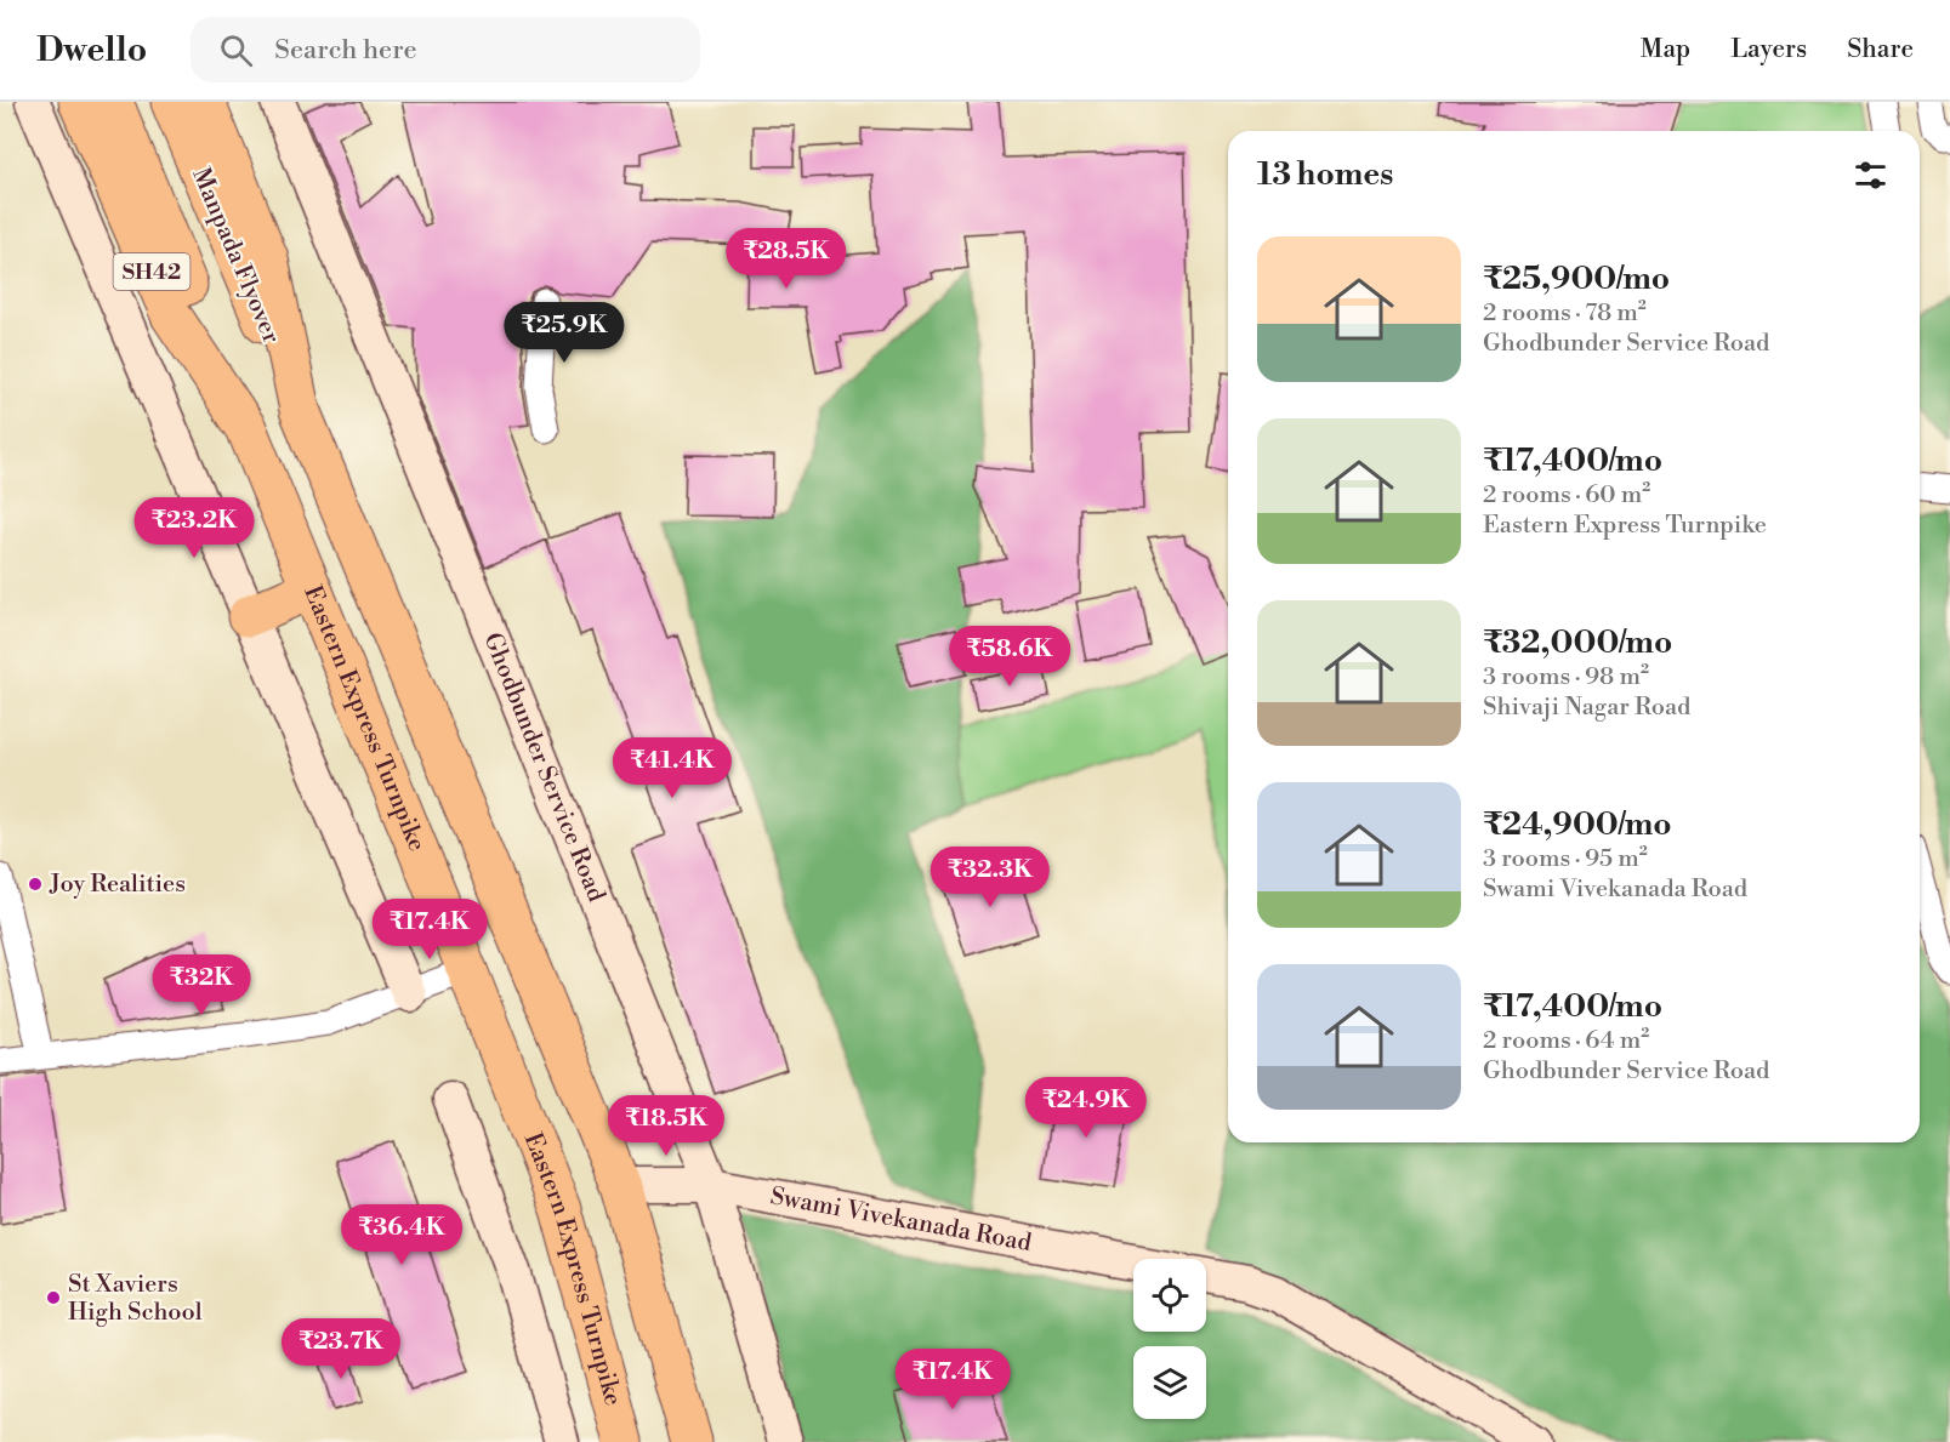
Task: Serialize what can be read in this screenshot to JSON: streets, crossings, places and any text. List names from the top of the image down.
{
  "streets": {
    "main road": ["Manpada Flyover", "SH42", "Eastern Express Turnpike"],
    "street": ["Ghodbunder Service Road", "Swami Vivekanada Road"]
  },
  "crossings": [
    ["Ghodbunder Service Road", "Swami Vivekanada Road"]
  ],
  "places": ["Joy Realities", "St Xaviers High School"],
  "page": {
    "header": "Dwello",
    "search": "Search here",
    "nav": ["Map", "Layers", "Share"],
    "heading": "13 homes",
    "list": [
      {
        "name": "₹25,900/mo",
        "note": "2 rooms · 78 m² · Ghodbunder Service Road"
      },
      {
        "name": "₹17,400/mo",
        "note": "2 rooms · 60 m² · Eastern Express Turnpike"
      },
      {
        "name": "₹32,000/mo",
        "note": "3 rooms · 98 m² · Shivaji Nagar Road"
      },
      {
        "name": "₹24,900/mo",
        "note": "3 rooms · 95 m² · Swami Vivekanada Road"
      },
      {
        "name": "₹17,400/mo",
        "note": "2 rooms · 64 m² · Ghodbunder Service Road"
      }
    ],
    "price": [
      "₹28.5K",
      "₹25.9K",
      "₹23.2K",
      "₹58.6K",
      "₹41.4K",
      "₹32.3K",
      "₹17.4K",
      "₹32K",
      "₹24.9K",
      "₹18.5K",
      "₹36.4K",
      "₹23.7K",
      "₹17.4K"
    ]
  }
}
